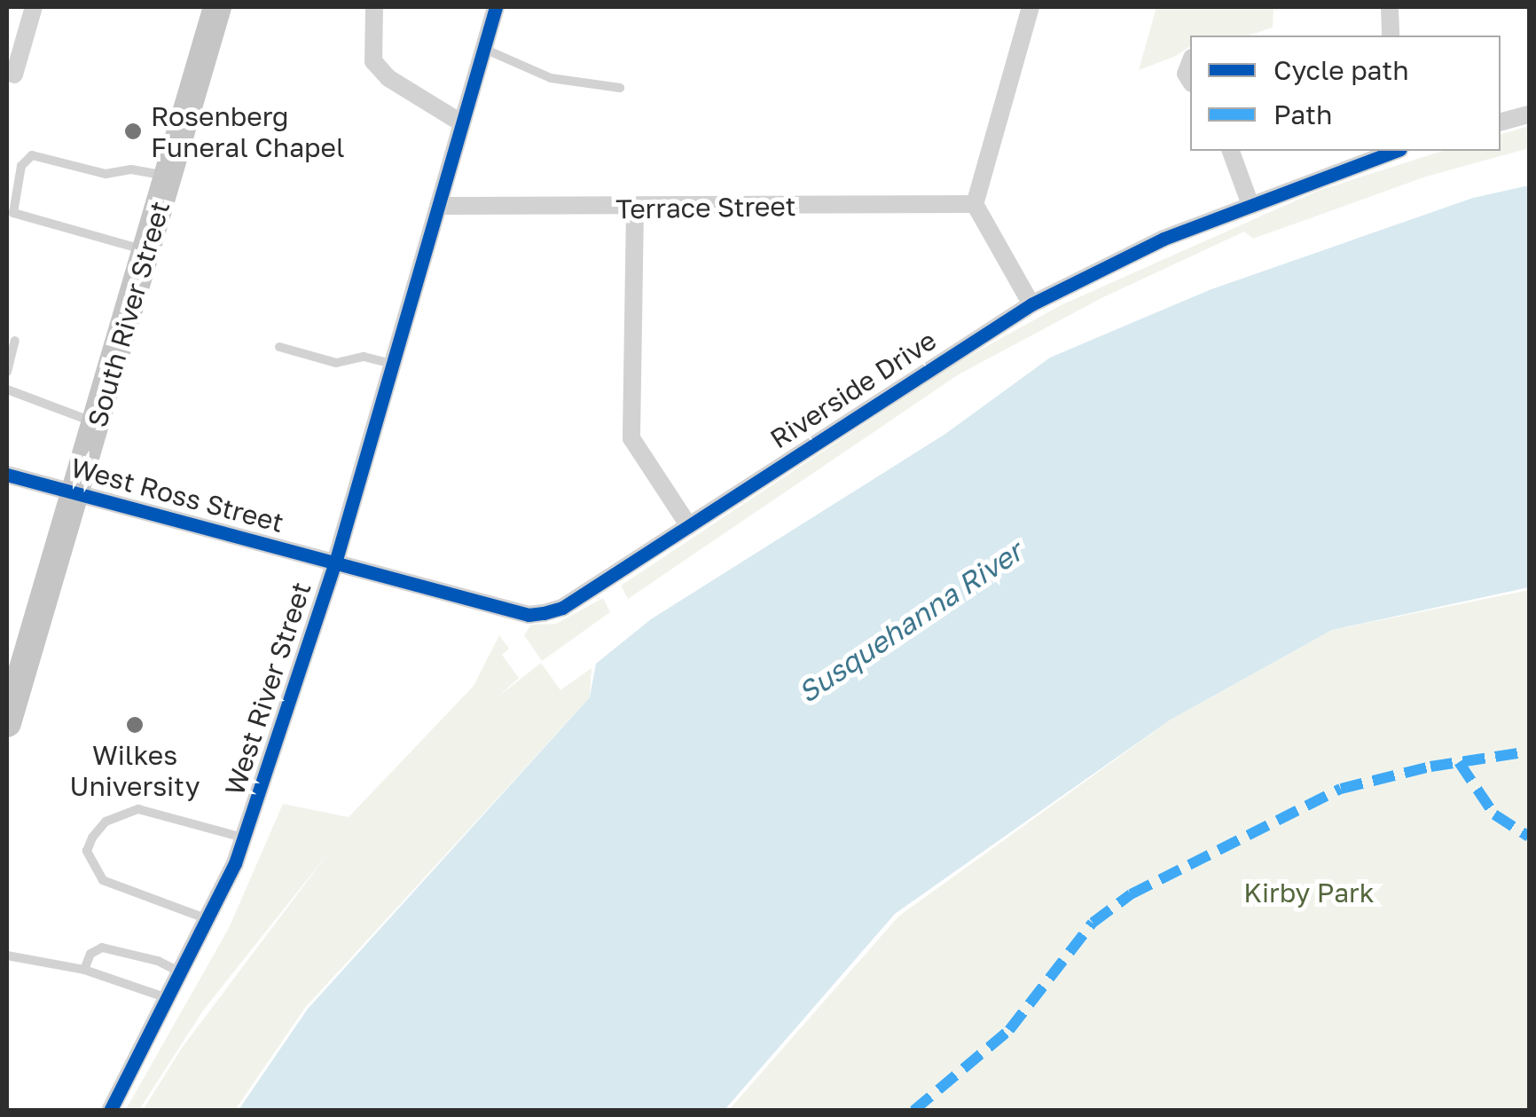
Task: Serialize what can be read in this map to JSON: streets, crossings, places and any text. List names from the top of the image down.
{
  "streets": {
    "main road": ["South River Street"],
    "street": [
      "Terrace Street",
      "Riverside Drive",
      "West Ross Street",
      "West River Street"
    ]
  },
  "crossings": [
    ["Terrace Street", "West River Street"],
    ["South River Street", "West Ross Street"],
    ["Riverside Drive", "West Ross Street"],
    ["Riverside Drive", "West River Street"],
    ["West Ross Street", "West River Street"]
  ],
  "water": ["Susquehanna River"],
  "parks": ["Kirby Park"],
  "places": ["Rosenberg Funeral Chapel", "Wilkes University"],
  "legend": ["Cycle path", "Path"]
}
